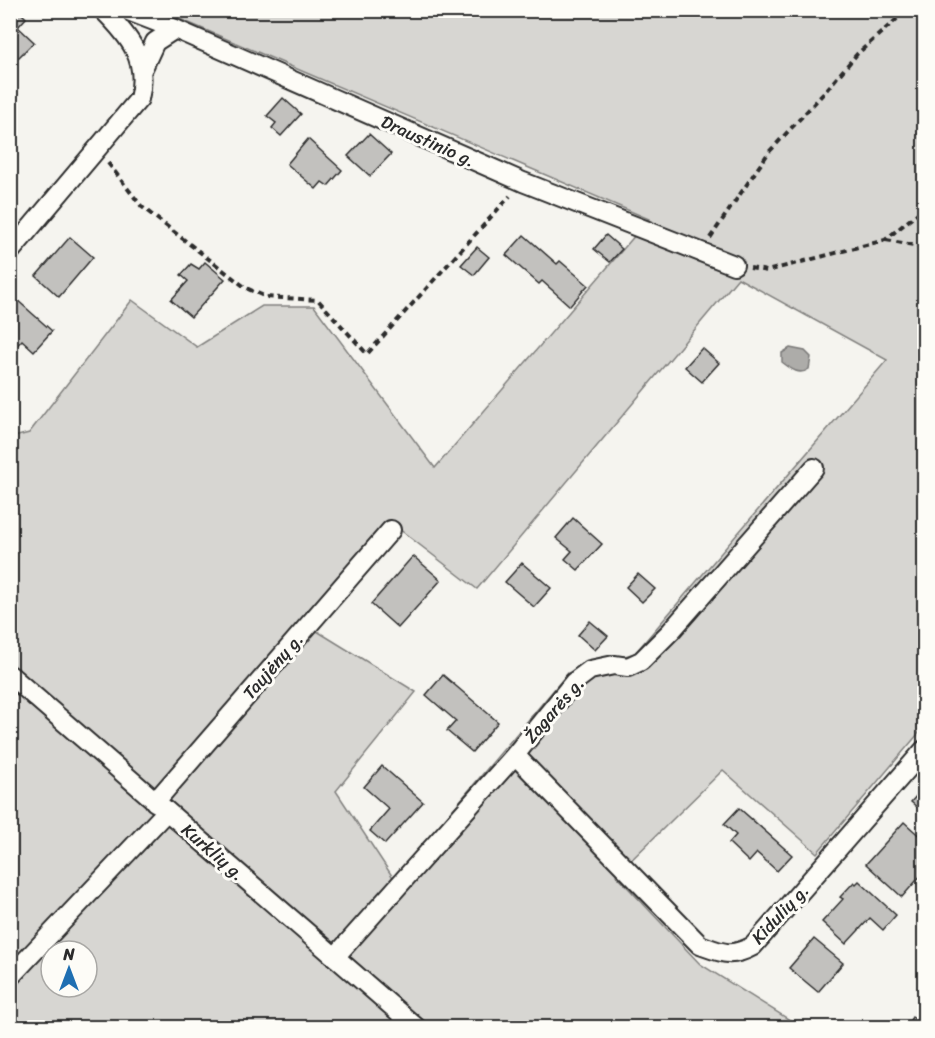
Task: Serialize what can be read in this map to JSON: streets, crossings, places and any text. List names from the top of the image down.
{
  "streets": {
    "street": [
      "Draustinio g.",
      "Taujėnų g.",
      "Žagarės g.",
      "Kurklių g.",
      "Kidulių g."
    ]
  },
  "crossings": [
    ["Taujėnų g.", "Kurklių g."],
    ["Žagarės g.", "Kurklių g."],
    ["Žagarės g.", "Kidulių g."]
  ],
  "north": "top"
}
